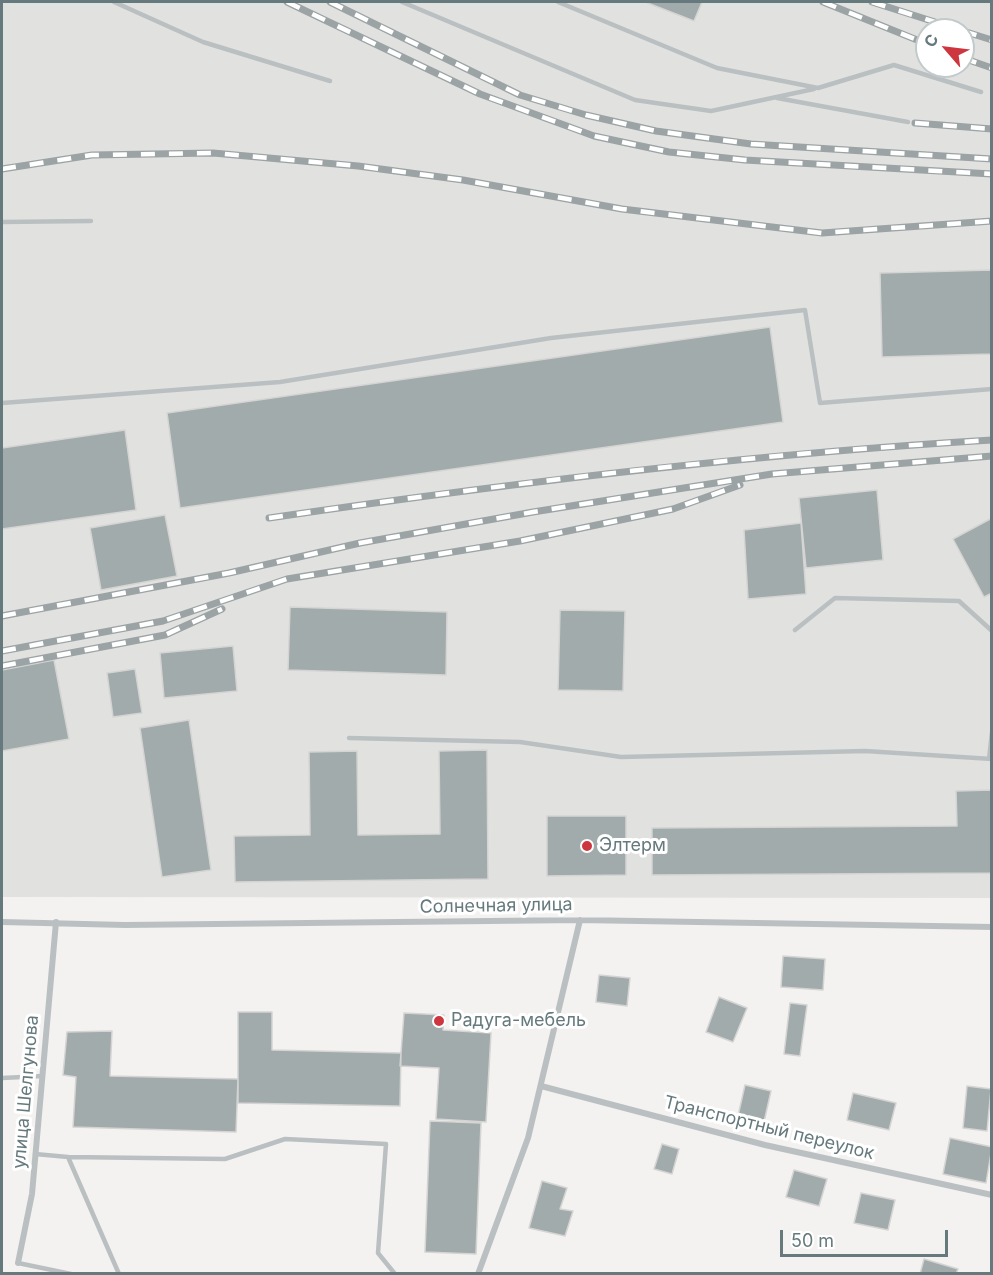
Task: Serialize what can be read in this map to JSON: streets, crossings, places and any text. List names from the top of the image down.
{
  "streets": {
    "street": ["Солнечная улица", "улица Шелгунова", "Транспортный переулок"]
  },
  "crossings": [
    ["Солнечная улица", "улица Шелгунова"]
  ],
  "places": ["Элтерм", "Радуга-мебель"],
  "scale_bar": "50 m",
  "north": "top left"
}
